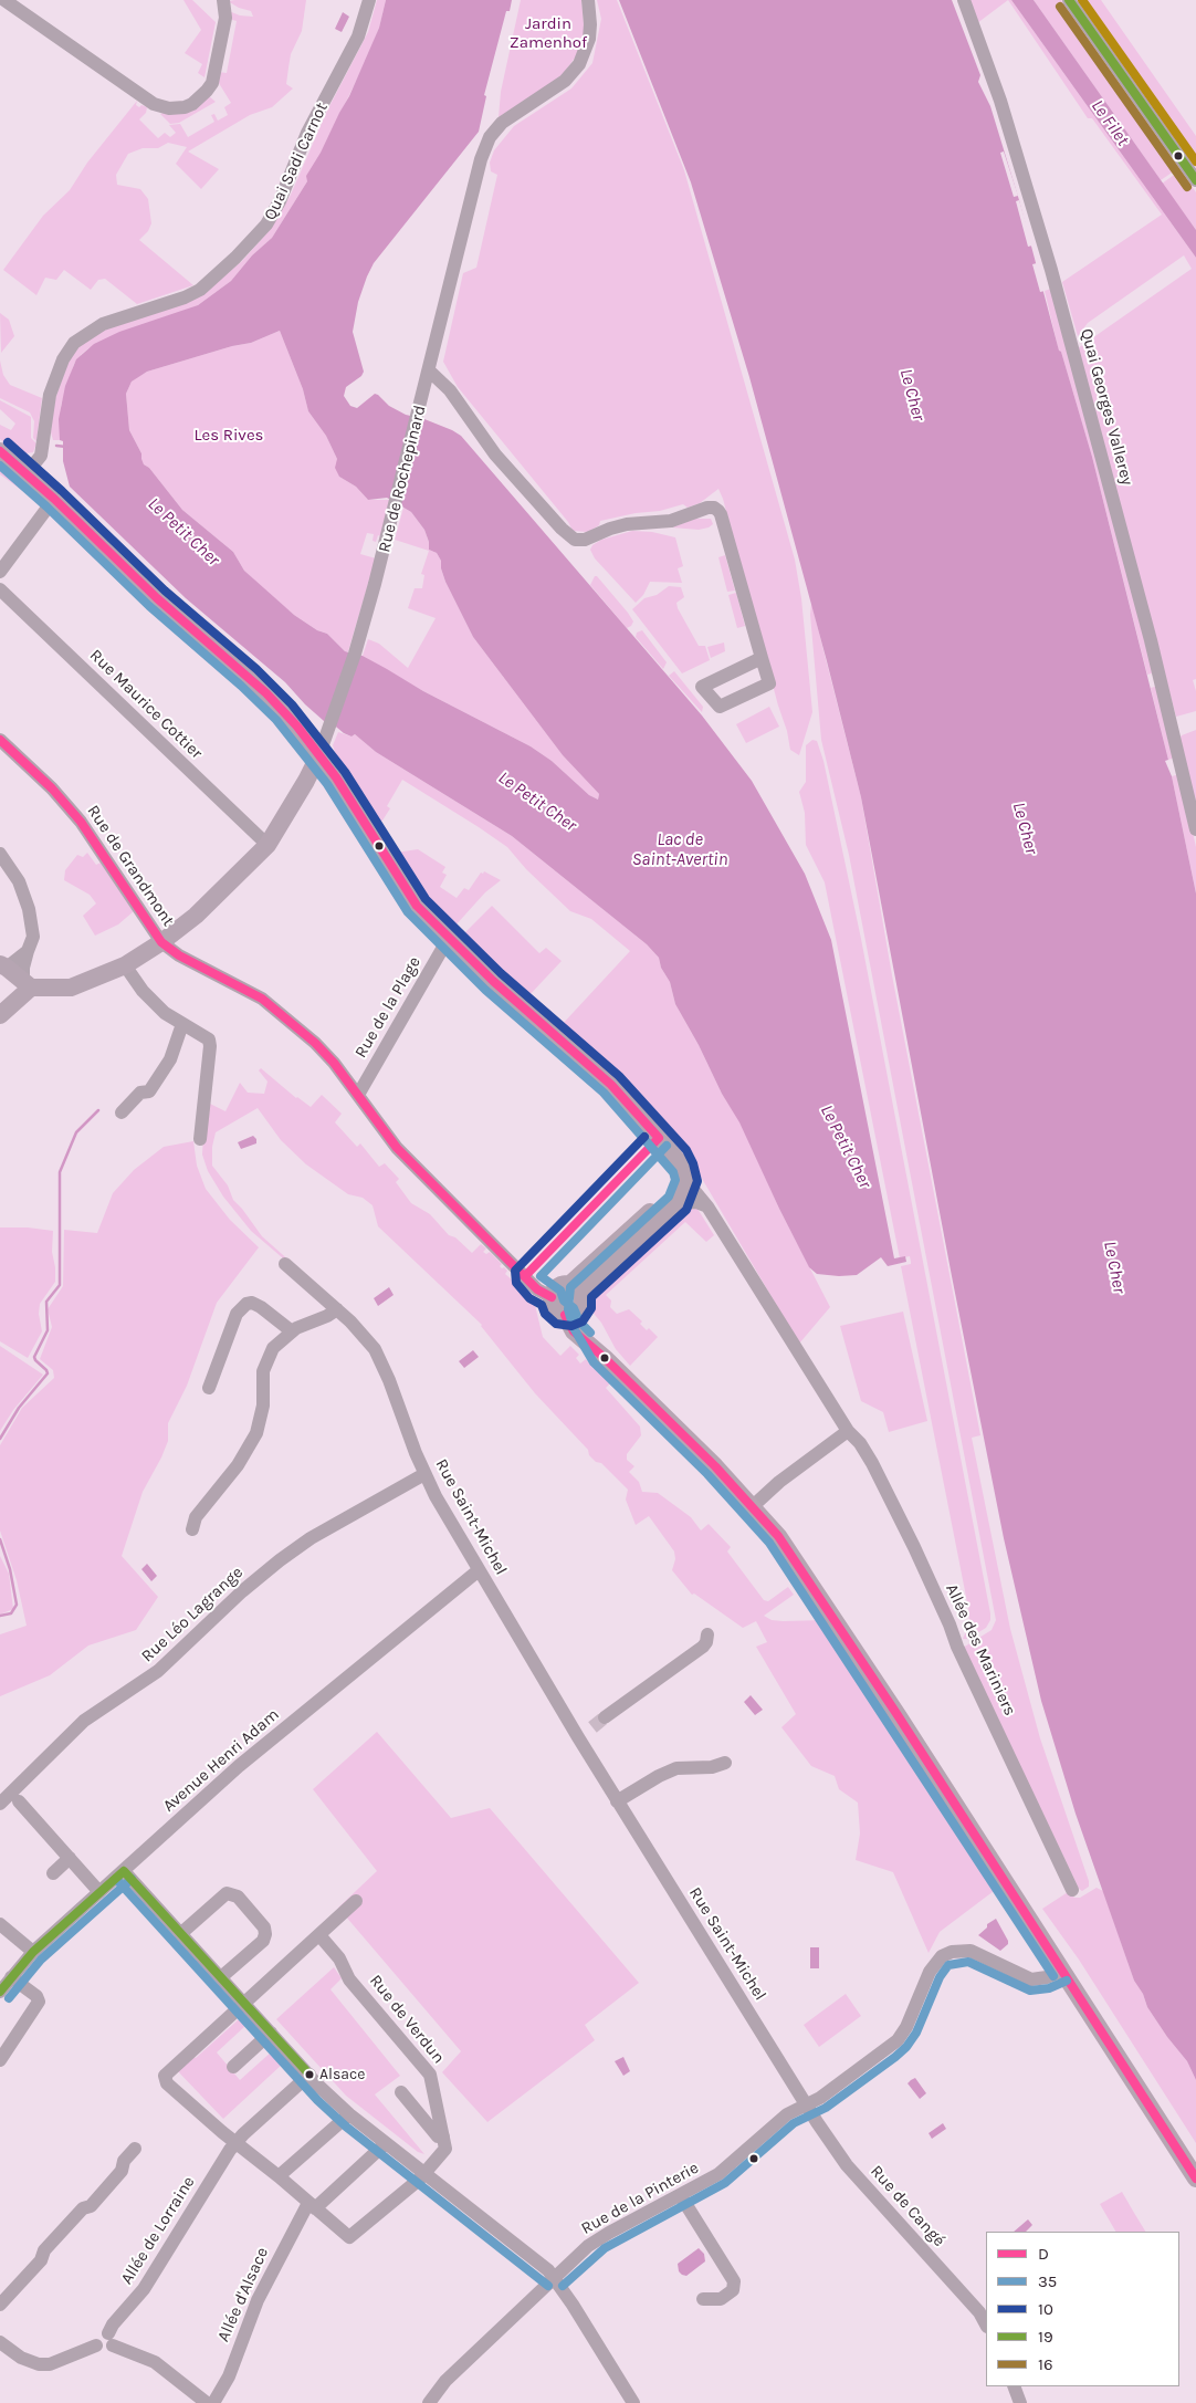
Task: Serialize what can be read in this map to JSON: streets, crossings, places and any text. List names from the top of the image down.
{
  "streets": {
    "main road": ["Rue de Rochepinard"],
    "street": [
      "Quai Sadi Carnot",
      "Quai Georges Vallerey",
      "Rue Maurice Cottier",
      "Rue de Grandmont",
      "Rue de la Plage",
      "Rue Saint-Michel",
      "Rue Léo Lagrange",
      "Allée des Mariniers",
      "Avenue Henri Adam",
      "Rue de Verdun",
      "Rue de la Pinterie",
      "Rue de Cangé",
      "Allée de Lorraine",
      "Allée d'Alsace"
    ]
  },
  "crossings": [
    ["Rue de Rochepinard", "Rue Maurice Cottier"],
    ["Rue de Rochepinard", "Rue de Grandmont"],
    ["Rue Saint-Michel", "Rue Léo Lagrange"],
    ["Rue Saint-Michel", "Avenue Henri Adam"],
    ["Rue Saint-Michel", "Rue de la Pinterie"],
    ["Rue Saint-Michel", "Rue de Cangé"],
    ["Rue de Verdun", "Allée de Lorraine"],
    ["Rue de Verdun", "Allée d'Alsace"],
    ["Rue de la Pinterie", "Rue de Cangé"]
  ],
  "water": [
    "Le Filet",
    "Le Cher",
    "Le Petit Cher",
    "Lac de Saint-Avertin"
  ],
  "parks": ["Jardin Zamenhof", "Les Rives"],
  "places": ["Alsace"],
  "lines": [
    "transit line 19",
    "transit line 16",
    "transit line 10",
    "transit line D",
    "transit line 35"
  ],
  "legend": [
    "D",
    "35",
    "10",
    "19",
    "16"
  ]
}
